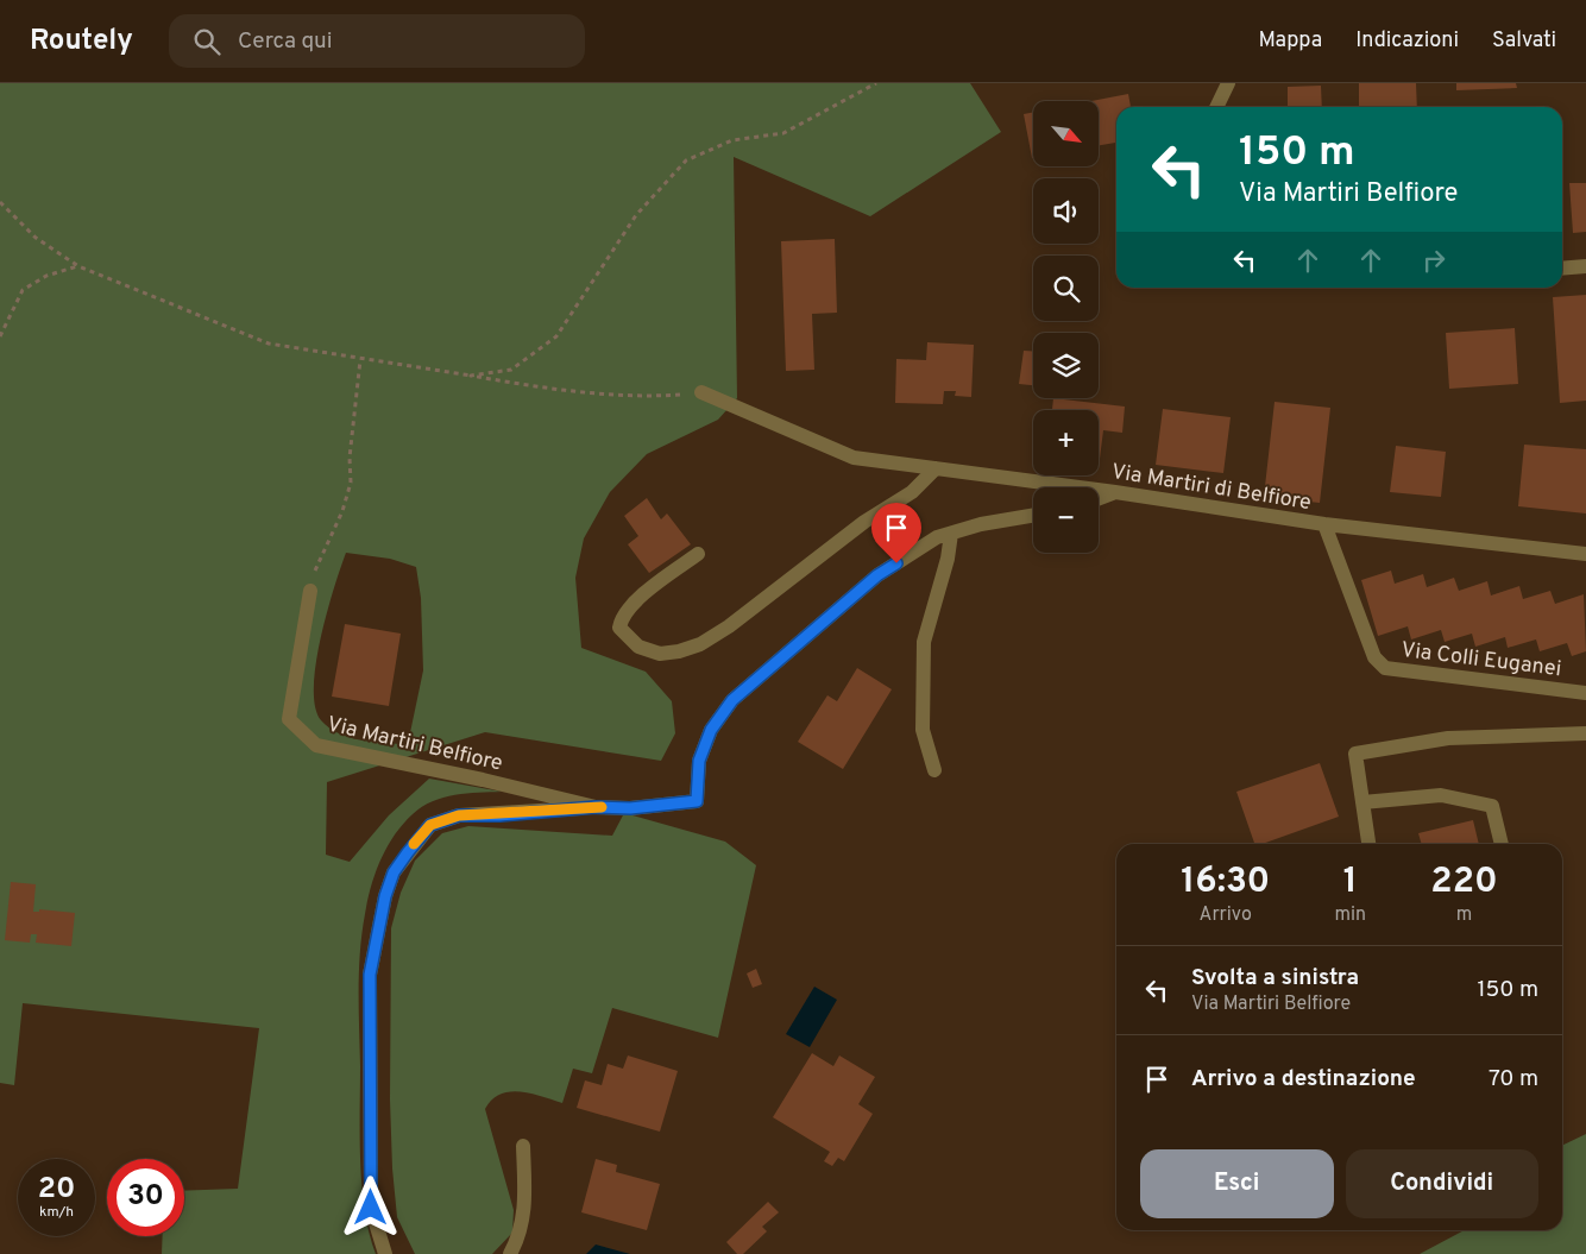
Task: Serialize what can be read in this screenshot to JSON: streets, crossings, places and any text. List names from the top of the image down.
{
  "streets": {
    "street": ["Via Martiri di Belfiore", "Via Colli Euganei", "Via Martiri Belfiore"]
  },
  "crossings": [
    ["Via Martiri di Belfiore", "Via Colli Euganei"]
  ],
  "north": "bottom right",
  "page": {
    "header": "Routely",
    "search": "Cerca qui",
    "nav": ["Mappa", "Indicazioni", "Salvati"],
    "map_buttons": ["+", "−"],
    "turn": ["150 m", "Via Martiri Belfiore"],
    "eta": [
      "16:30",
      "Arrivo",
      "1",
      "min",
      "220",
      "m"
    ],
    "list": [
      {
        "name": "Svolta a sinistra",
        "note": "Via Martiri Belfiore",
        "value": "150 m"
      },
      {
        "name": "Arrivo a destinazione",
        "value": "70 m"
      }
    ],
    "buttons": ["Esci", "Condividi"],
    "speed": "20 km/h",
    "limit": "30"
  }
}
